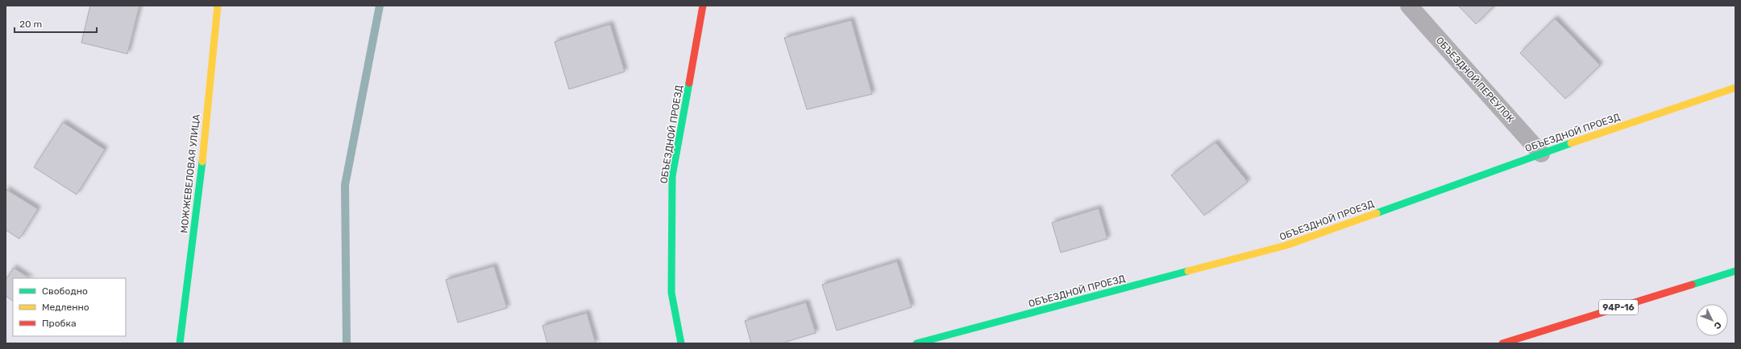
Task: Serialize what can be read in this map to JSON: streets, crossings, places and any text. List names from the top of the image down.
{
  "streets": {
    "street": [
      "ОБЪЕЗДНОЙ ПЕРЕУЛОК",
      "ОБЪЕЗДНОЙ ПРОЕЗД",
      "МОЖЖЕВЕЛОВАЯ УЛИЦА",
      "94Р-16"
    ]
  },
  "crossings": [
    ["ОБЪЕЗДНОЙ ПЕРЕУЛОК", "ОБЪЕЗДНОЙ ПРОЕЗД"]
  ],
  "legend": ["Свободно", "Медленно", "Пробка"],
  "scale_bar": "20 m",
  "north": "bottom right"
}
